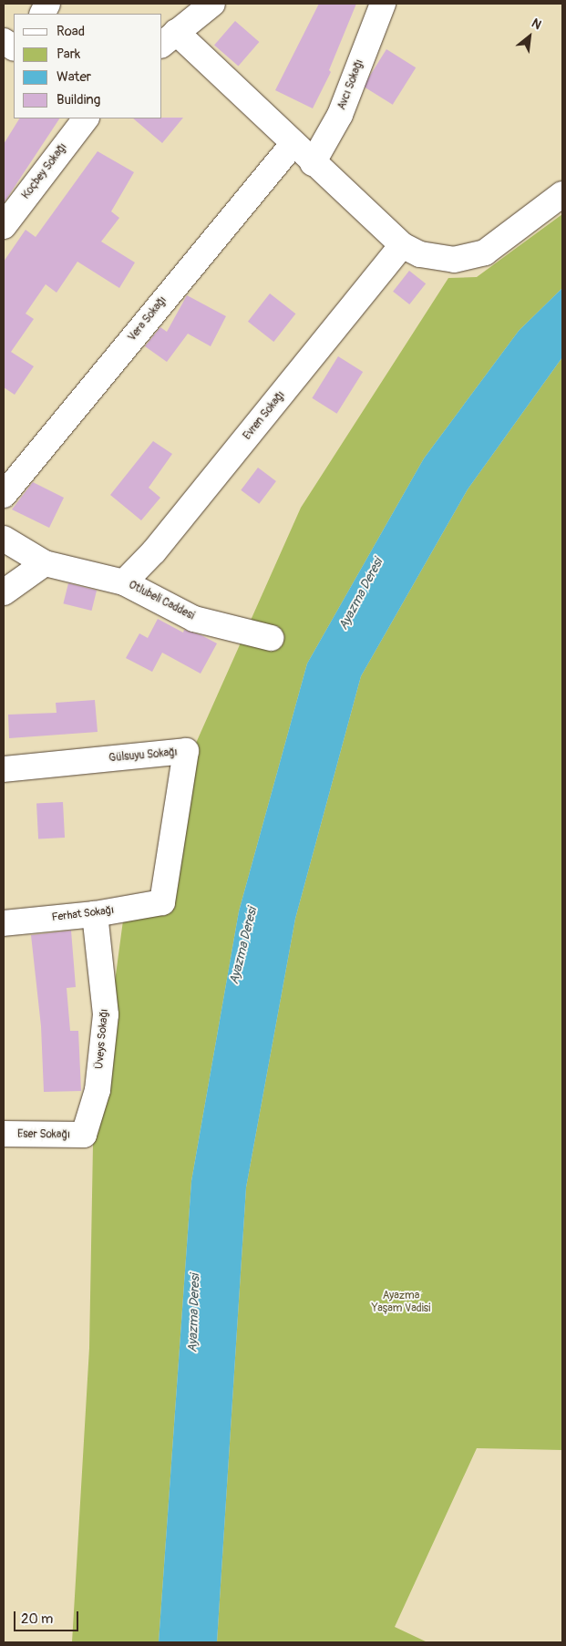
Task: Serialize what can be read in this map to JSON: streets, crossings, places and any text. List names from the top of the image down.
{
  "streets": {
    "street": [
      "Avcı Sokağı",
      "Koçbey Sokağı",
      "Vera Sokağı",
      "Evren Sokağı",
      "Otlubeli Caddesi",
      "Gülsuyu Sokağı",
      "Ferhat Sokağı",
      "Üveys Sokağı",
      "Eser Sokağı"
    ]
  },
  "crossings": [
    ["Evren Sokağı", "Otlubeli Caddesi"],
    ["Gülsuyu Sokağı", "Ferhat Sokağı"],
    ["Ferhat Sokağı", "Üveys Sokağı"],
    ["Üveys Sokağı", "Eser Sokağı"]
  ],
  "water": ["Ayazma Deresi"],
  "parks": ["Ayazma Yaşam Vadisi"],
  "legend": [
    "Road",
    "Park",
    "Water",
    "Building"
  ],
  "scale_bar": "20 m",
  "north": "top right"
}
